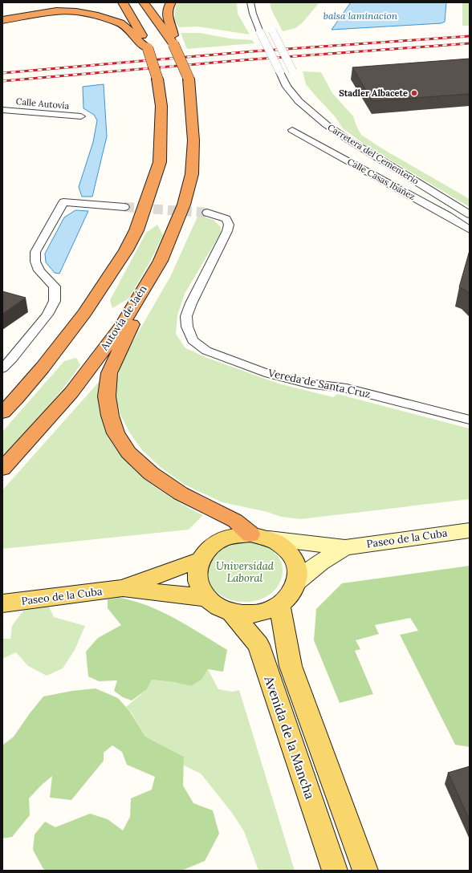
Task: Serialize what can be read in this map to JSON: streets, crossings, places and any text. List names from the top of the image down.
{
  "streets": {
    "highway": ["Autovía de Jaén"],
    "main road": ["Paseo de la Cuba", "Avenida de la Mancha"],
    "street": [
      "Calle Autovía",
      "Carretera del Cementerio",
      "Calle Casas Ibáñez",
      "Vereda de Santa Cruz"
    ]
  },
  "crossings": [
    ["Paseo de la Cuba", "Avenida de la Mancha"]
  ],
  "water": ["balsa laminacion"],
  "parks": ["Universidad Laboral"],
  "places": ["Stadler Albacete"]
}
